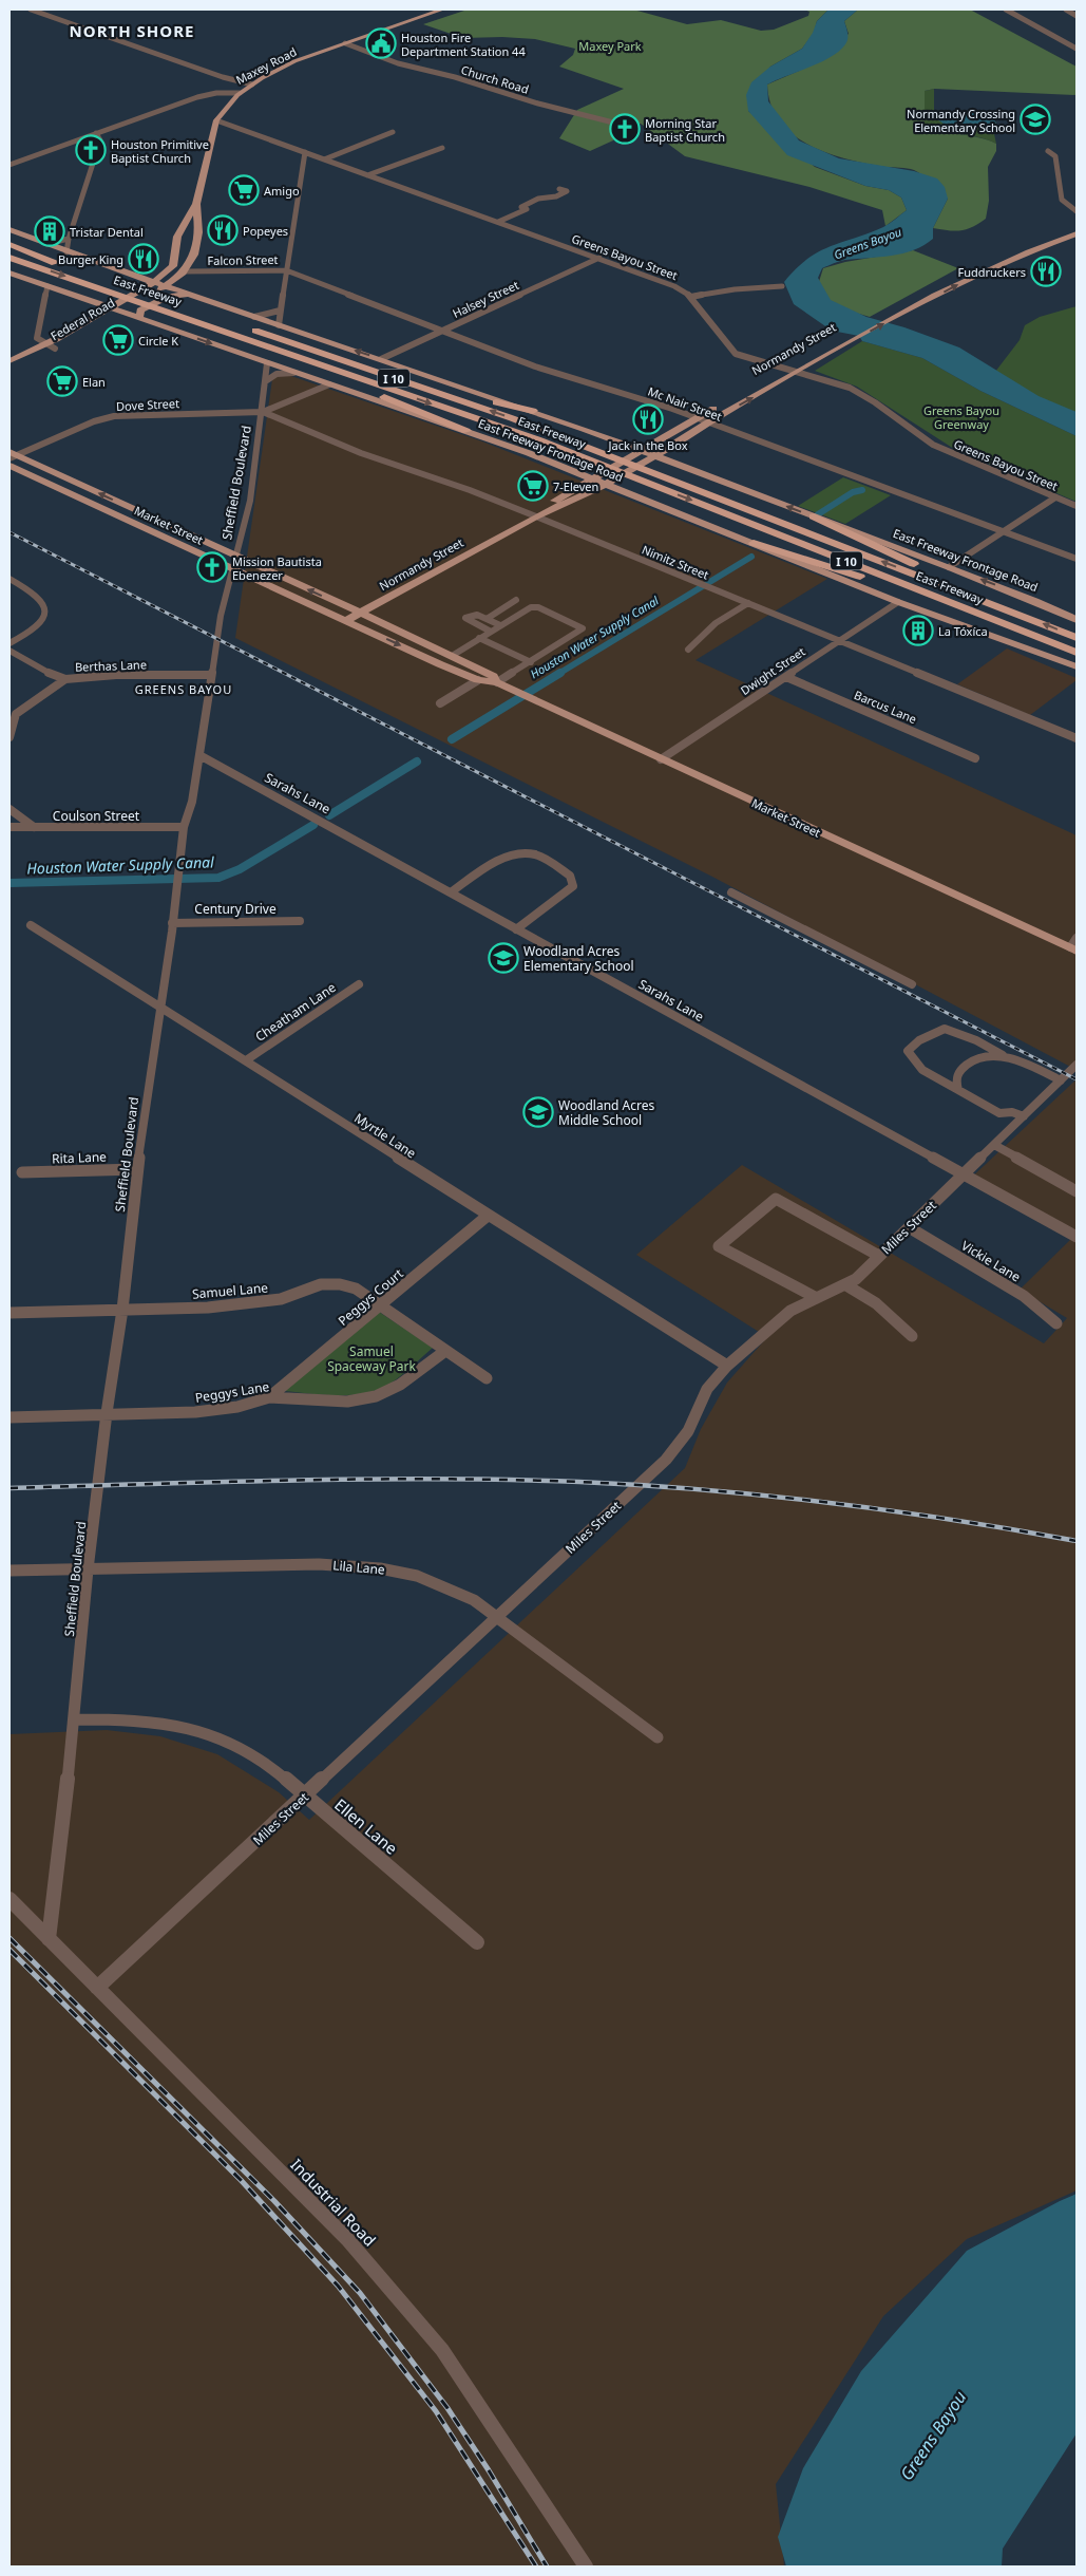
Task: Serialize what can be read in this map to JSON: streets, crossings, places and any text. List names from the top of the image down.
{
  "streets": {
    "highway": ["East Freeway", "I 10"],
    "main road": [
      "Maxey Road",
      "Federal Road",
      "Normandy Street",
      "East Freeway Frontage Road",
      "Market Street"
    ],
    "street": [
      "Church Road",
      "Greens Bayou Street",
      "Falcon Street",
      "Halsey Street",
      "Mc Nair Street",
      "Dove Street",
      "Sheffield Boulevard",
      "Nimitz Street",
      "Berthas Lane",
      "Dwight Street",
      "Barcus Lane",
      "Sarahs Lane",
      "Coulson Street",
      "Century Drive",
      "Cheatham Lane",
      "Myrtle Lane",
      "Rita Lane",
      "Miles Street",
      "Vickie Lane",
      "Samuel Lane",
      "Peggys Court",
      "Peggys Lane",
      "Lila Lane",
      "Ellen Lane",
      "Industrial Road"
    ]
  },
  "crossings": [
    ["Maxey Road", "Church Road"],
    ["Maxey Road", "Federal Road"],
    ["Greens Bayou Street", "Halsey Street"],
    ["Greens Bayou Street", "Federal Road"],
    ["Greens Bayou Street", "Normandy Street"],
    ["Falcon Street", "Federal Road"],
    ["Falcon Street", "Mc Nair Street"],
    ["East Freeway", "East Freeway Frontage Road"],
    ["Halsey Street", "Mc Nair Street"],
    ["Halsey Street", "East Freeway Frontage Road"],
    ["Federal Road", "East Freeway Frontage Road"],
    ["Normandy Street", "Mc Nair Street"],
    ["Normandy Street", "East Freeway Frontage Road"],
    ["Normandy Street", "Market Street"],
    ["Normandy Street", "Nimitz Street"],
    ["Dove Street", "Sheffield Boulevard"],
    ["Dove Street", "Market Street"],
    ["Dove Street", "Nimitz Street"],
    ["East Freeway Frontage Road", "Sheffield Boulevard"],
    ["East Freeway Frontage Road", "Dwight Street"],
    ["Sheffield Boulevard", "Market Street"],
    ["Sheffield Boulevard", "Nimitz Street"],
    ["Sheffield Boulevard", "Berthas Lane"],
    ["Sheffield Boulevard", "Sarahs Lane"],
    ["Sheffield Boulevard", "Coulson Street"],
    ["Sheffield Boulevard", "Century Drive"],
    ["Sheffield Boulevard", "Myrtle Lane"],
    ["Sheffield Boulevard", "Rita Lane"],
    ["Sheffield Boulevard", "Samuel Lane"],
    ["Sheffield Boulevard", "Peggys Lane"],
    ["Sheffield Boulevard", "Lila Lane"],
    ["Sheffield Boulevard", "Ellen Lane"],
    ["Sheffield Boulevard", "Industrial Road"],
    ["Market Street", "Dwight Street"],
    ["Nimitz Street", "Dwight Street"],
    ["Dwight Street", "Barcus Lane"],
    ["Sarahs Lane", "Miles Street"],
    ["Cheatham Lane", "Myrtle Lane"],
    ["Myrtle Lane", "Miles Street"],
    ["Myrtle Lane", "Peggys Court"],
    ["Miles Street", "Vickie Lane"],
    ["Miles Street", "Lila Lane"],
    ["Miles Street", "Ellen Lane"],
    ["Miles Street", "Industrial Road"],
    ["Samuel Lane", "Peggys Court"],
    ["Samuel Lane", "Peggys Lane"],
    ["Peggys Court", "Peggys Lane"]
  ],
  "districts": ["NORTH SHORE", "GREENS BAYOU"],
  "water": ["Greens Bayou", "Houston Water Supply Canal"],
  "parks": ["Maxey Park", "Greens Bayou Greenway", "Samuel Spaceway Park"],
  "places": {
    "public building": ["Houston Fire Department Station 44"],
    "school or university": ["Normandy Crossing Elementary School", "Woodland Acres Elementary School", "Woodland Acres Middle School"],
    "church": ["Morning Star Baptist Church", "Houston Primitive Baptist Church", "Mission Bautista Ebenezer"],
    "supermarket": [
      "Amigo",
      "Circle K",
      "Elan",
      "7-Eleven"
    ],
    "restaurant": [
      "Popeyes",
      "Burger King",
      "Fuddruckers",
      "Jack in the Box"
    ],
    "building": ["Tristar Dental", "La Tóxíca"]
  }
}
